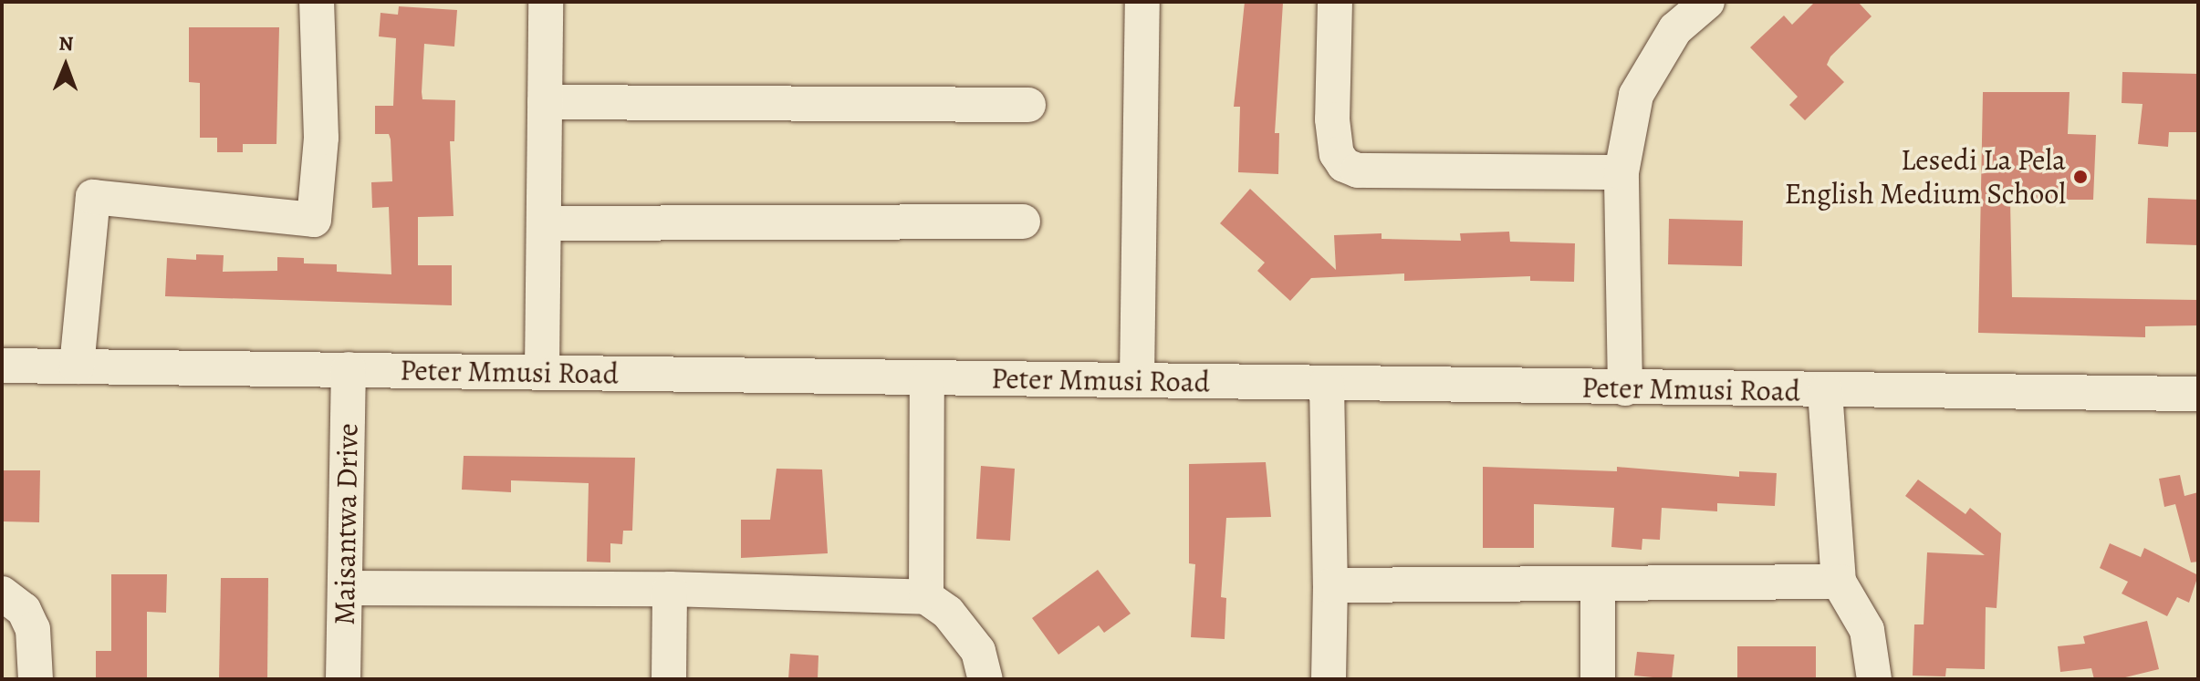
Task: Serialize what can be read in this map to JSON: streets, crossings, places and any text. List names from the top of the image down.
{
  "streets": {
    "street": ["Peter Mmusi Road", "Maisantwa Drive"]
  },
  "crossings": [
    ["Peter Mmusi Road", "Maisantwa Drive"]
  ],
  "places": ["Lesedi La Pela English Medium School"],
  "north": "top"
}
